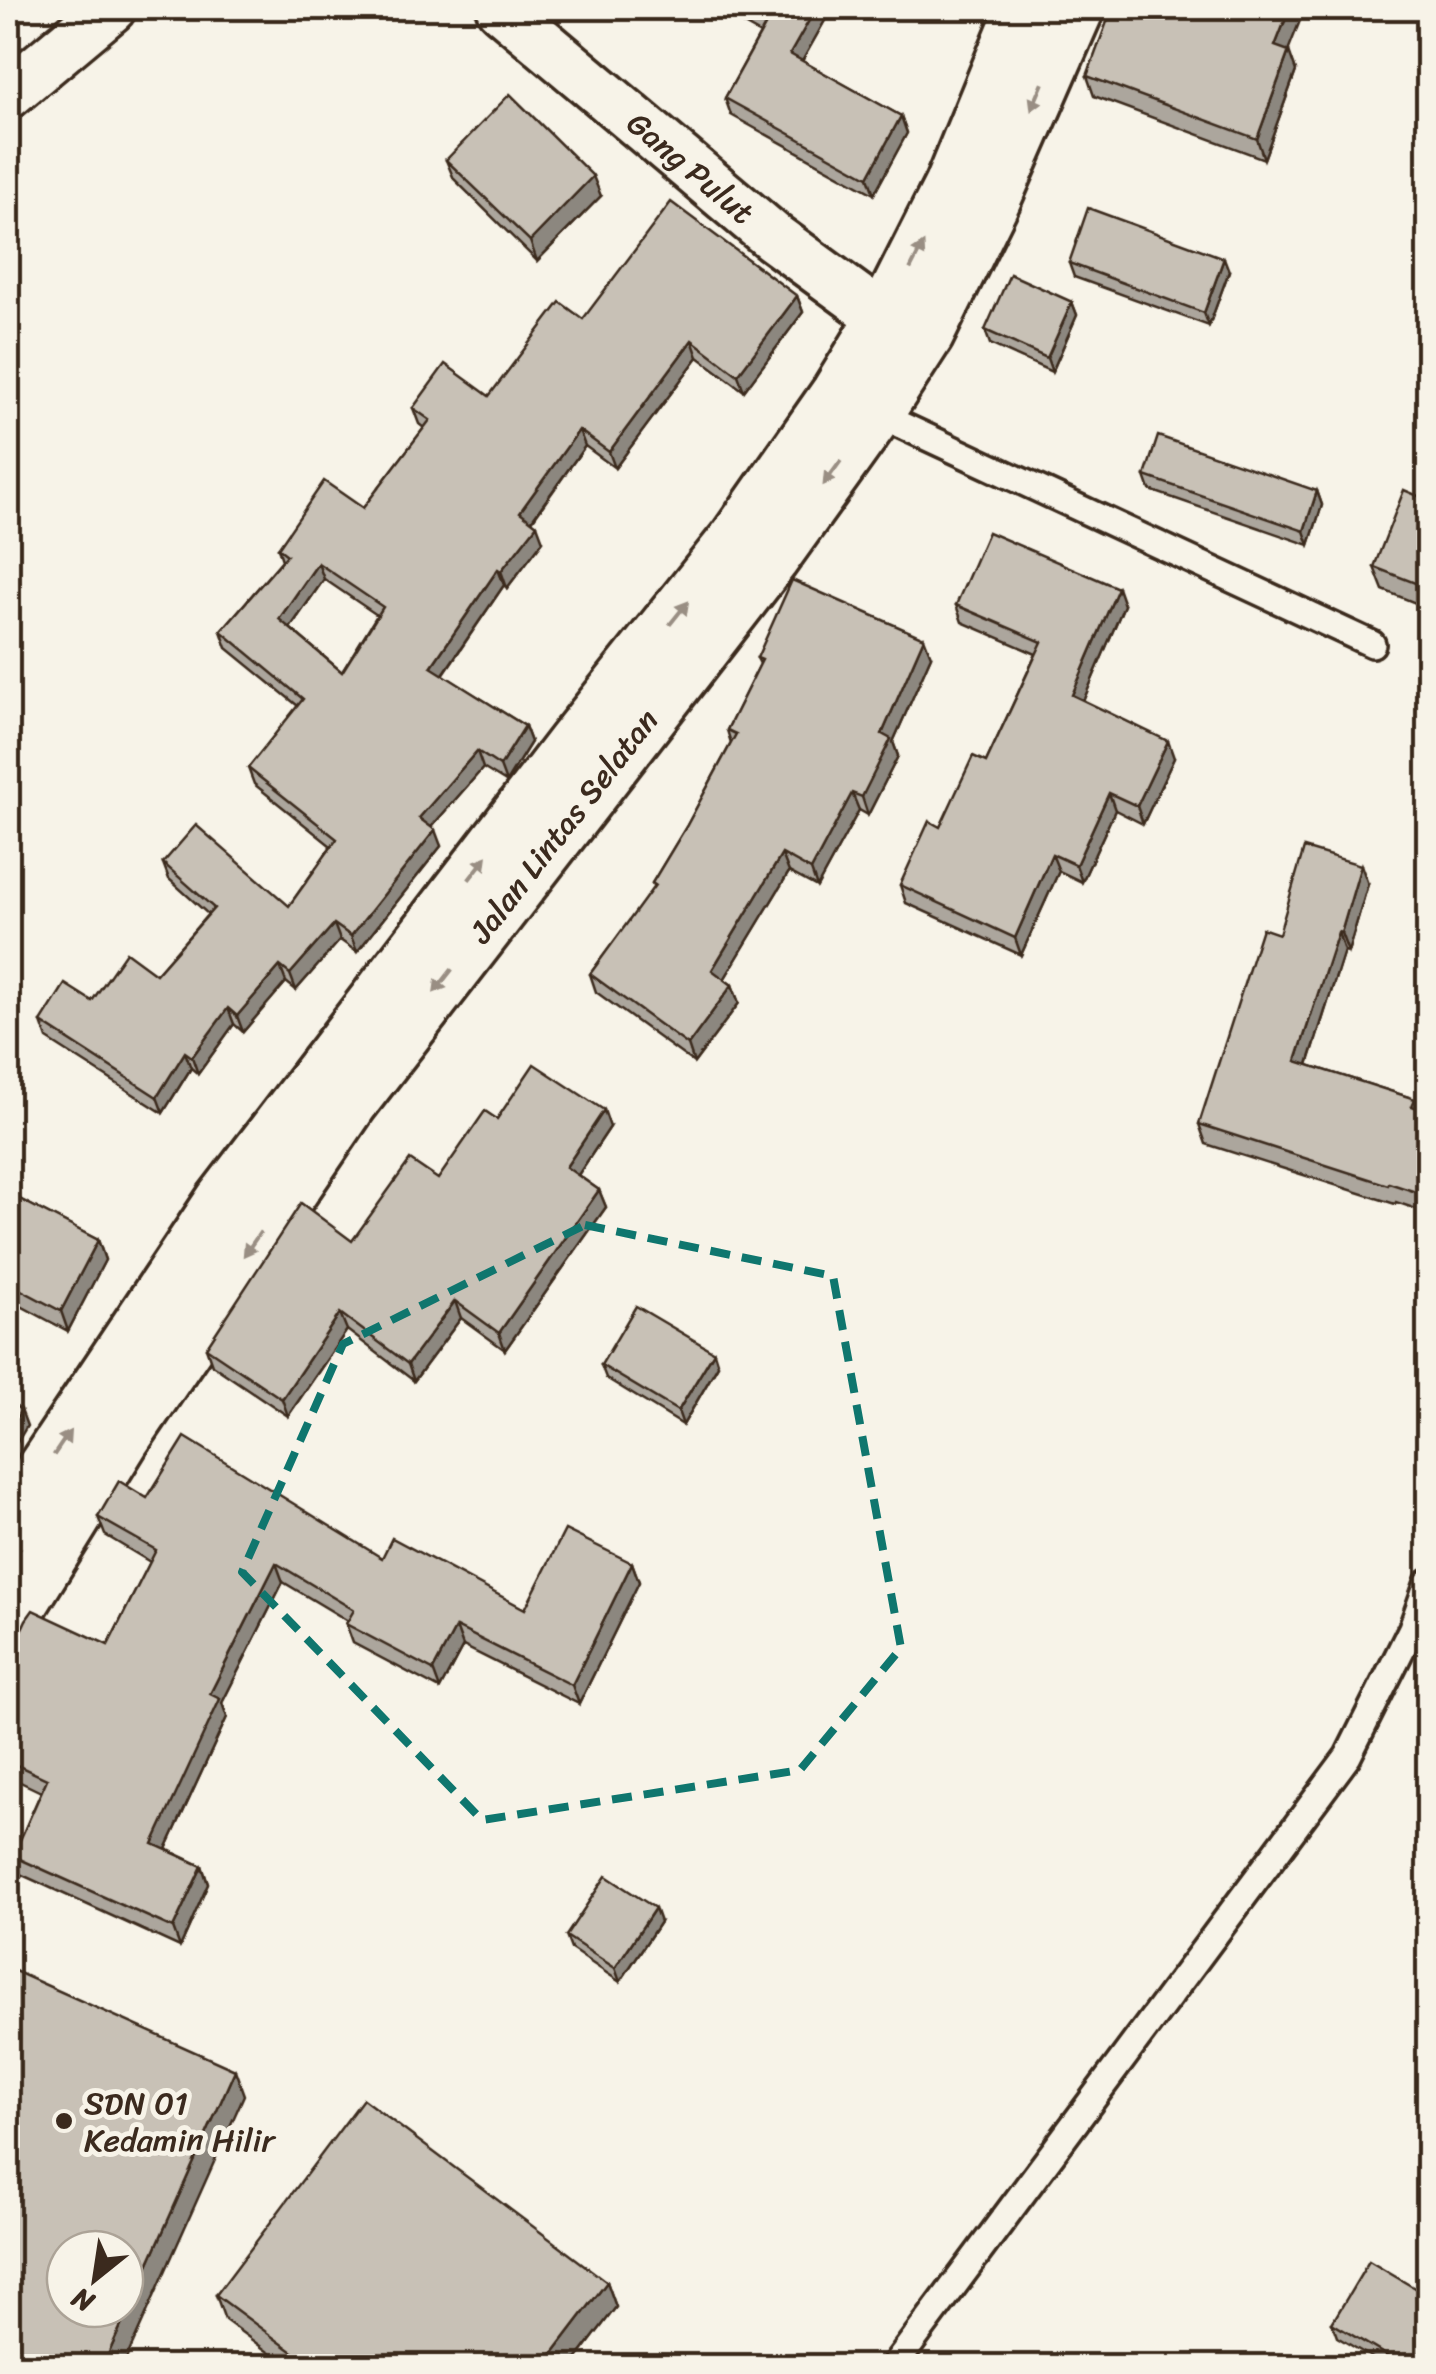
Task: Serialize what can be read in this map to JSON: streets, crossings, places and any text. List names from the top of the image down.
{
  "streets": {
    "highway": ["Jalan Lintas Selatan"],
    "street": ["Gang Pulut"]
  },
  "crossings": [
    ["Gang Pulut", "Jalan Lintas Selatan"]
  ],
  "places": ["SDN 01 Kedamin Hilir"],
  "north": "bottom left"
}
